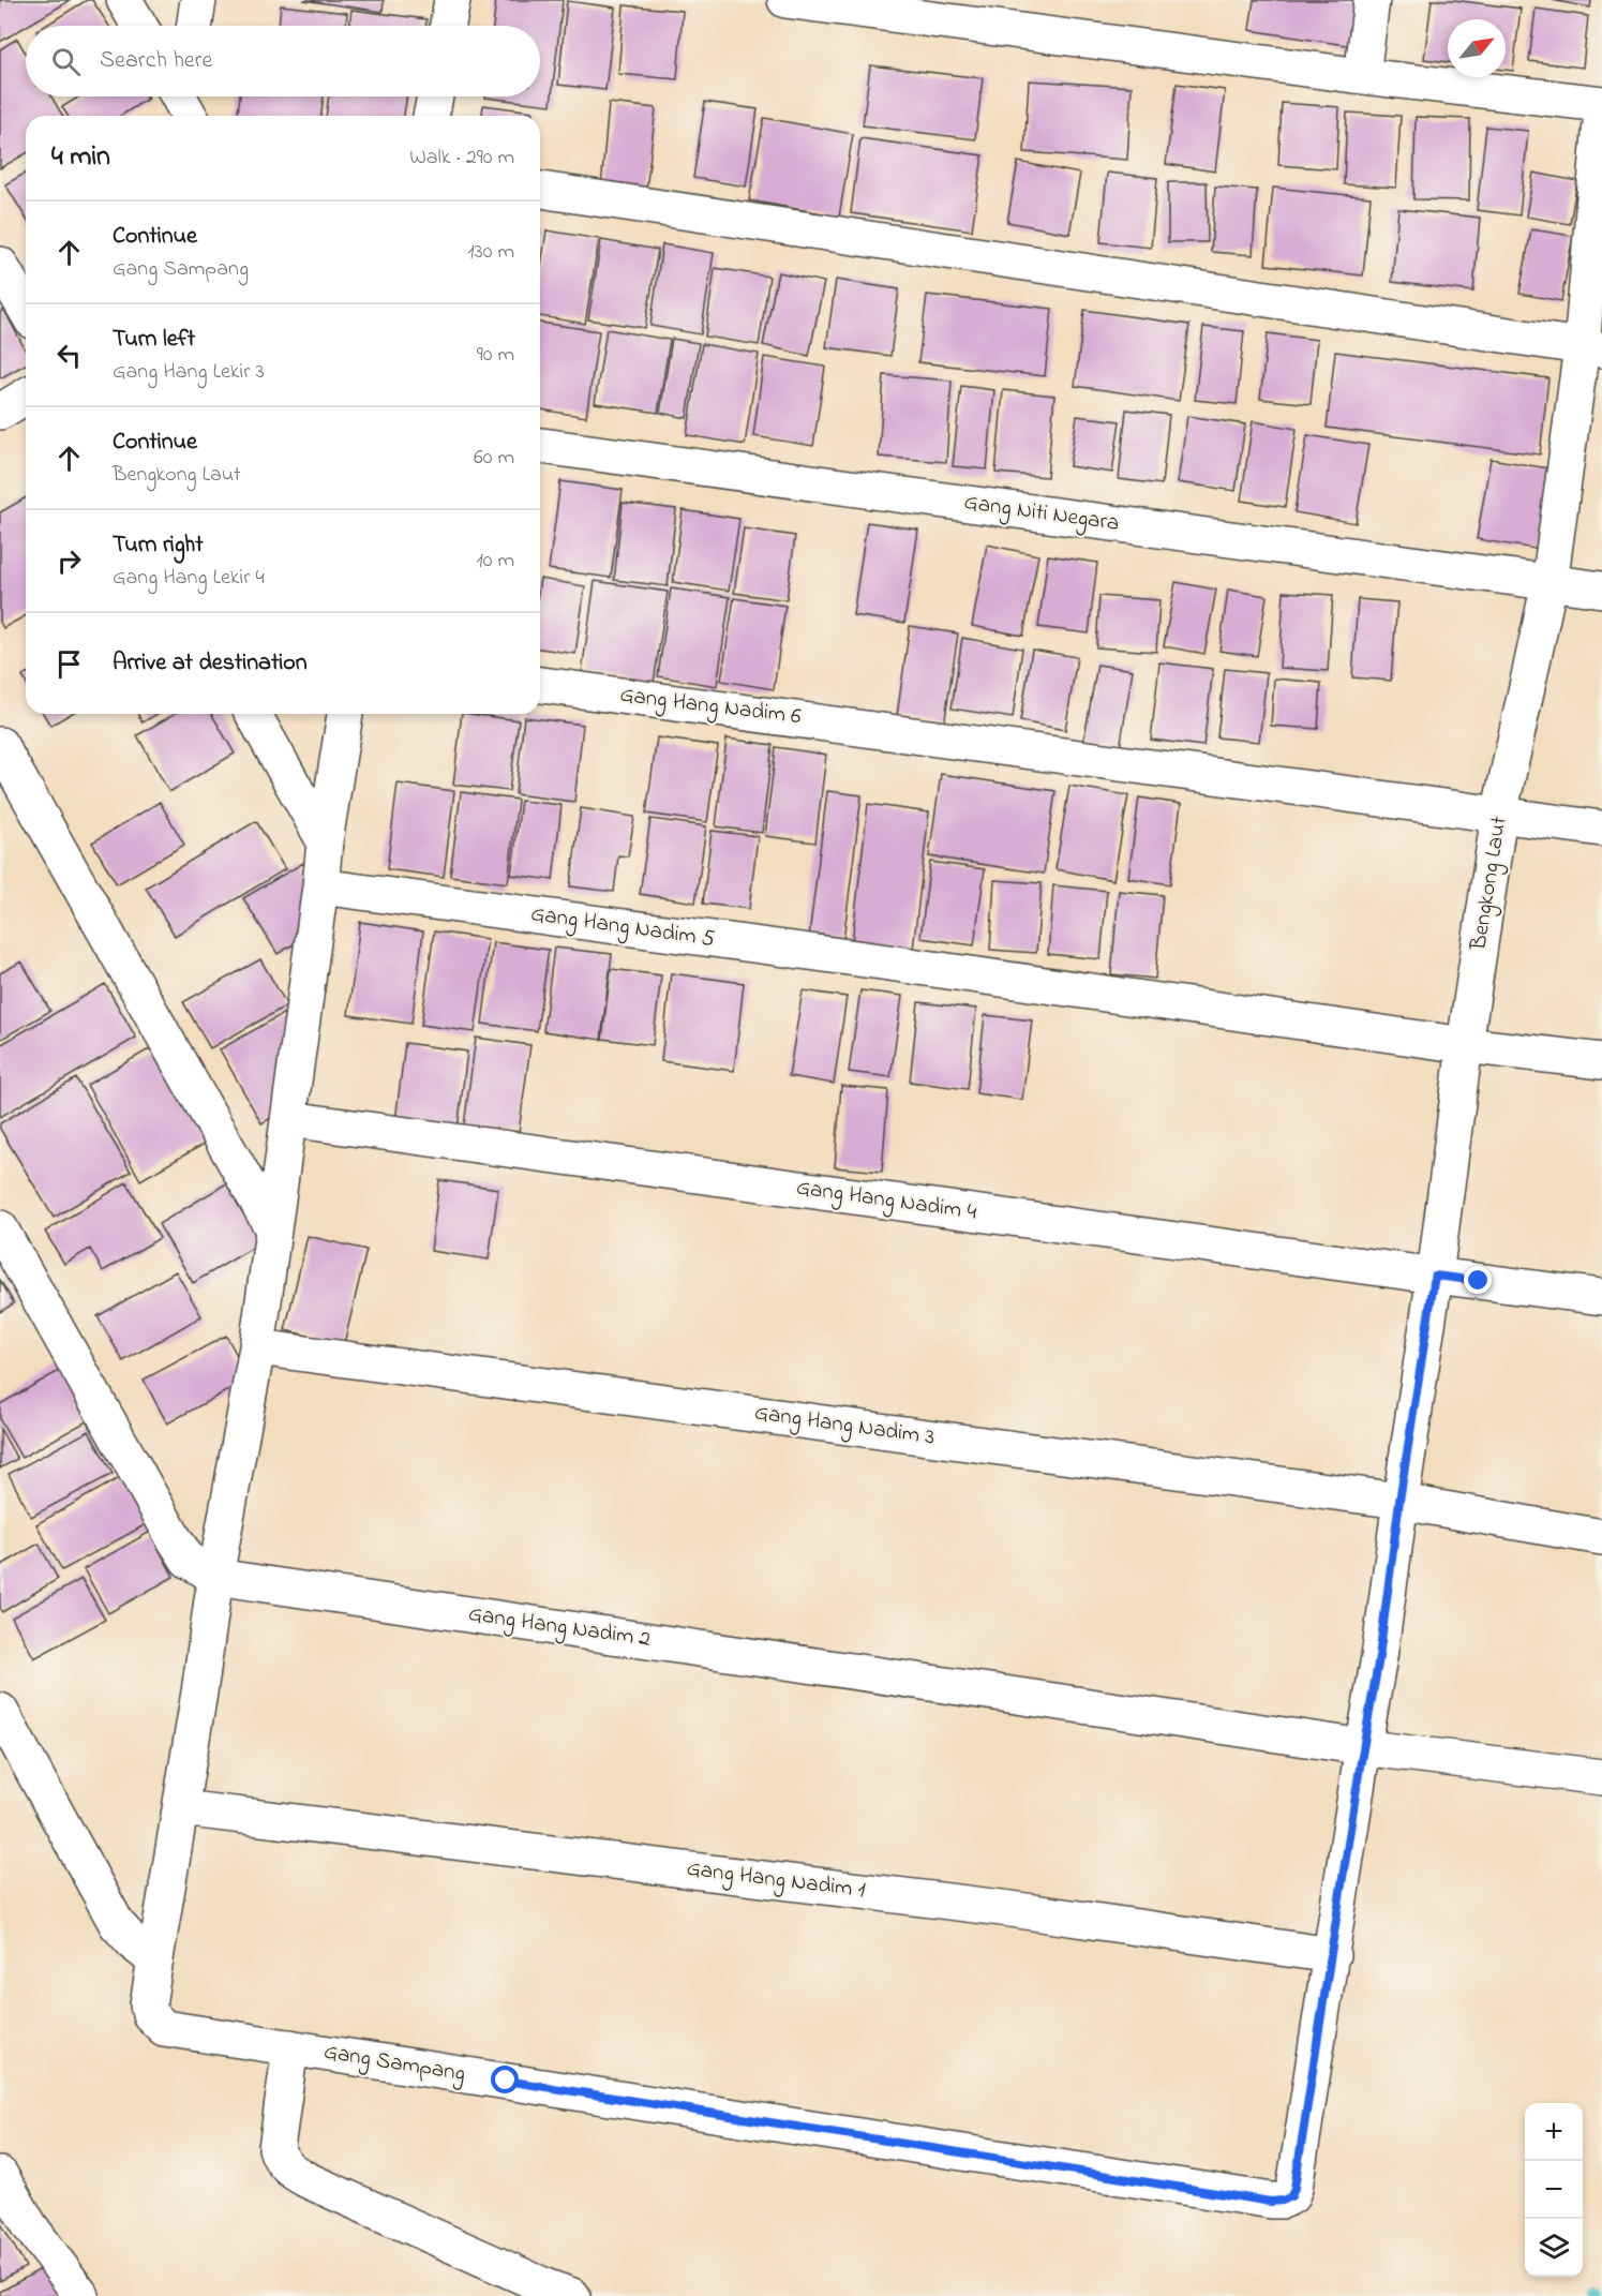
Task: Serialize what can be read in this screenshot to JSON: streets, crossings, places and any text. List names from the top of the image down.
{
  "streets": {
    "street": [
      "Gang Niti Negara",
      "Gang Hang Nadim 6",
      "Bengkong Laut",
      "Gang Hang Nadim 5",
      "Gang Hang Nadim 4",
      "Gang Hang Nadim 3",
      "Gang Hang Nadim 2",
      "Gang Hang Nadim 1",
      "Gang Sampang"
    ]
  },
  "crossings": [
    ["Gang Niti Negara", "Bengkong Laut"],
    ["Gang Hang Nadim 6", "Bengkong Laut"],
    ["Bengkong Laut", "Gang Hang Nadim 5"],
    ["Bengkong Laut", "Gang Hang Nadim 4"],
    ["Bengkong Laut", "Gang Hang Nadim 3"],
    ["Bengkong Laut", "Gang Hang Nadim 2"],
    ["Bengkong Laut", "Gang Hang Nadim 1"],
    ["Bengkong Laut", "Gang Sampang"]
  ],
  "north": "top right",
  "page": {
    "search": "Search here",
    "heading": ["4 min", "Walk · 290 m"],
    "list": [
      ["Continue", "Gang Sampang", "130 m"],
      ["Turn left", "Gang Hang Lekir 3", "90 m"],
      ["Continue", "Bengkong Laut", "60 m"],
      ["Turn right", "Gang Hang Lekir 4", "10 m"],
      "Arrive at destination"
    ],
    "map_buttons": ["+", "−"]
  }
}
